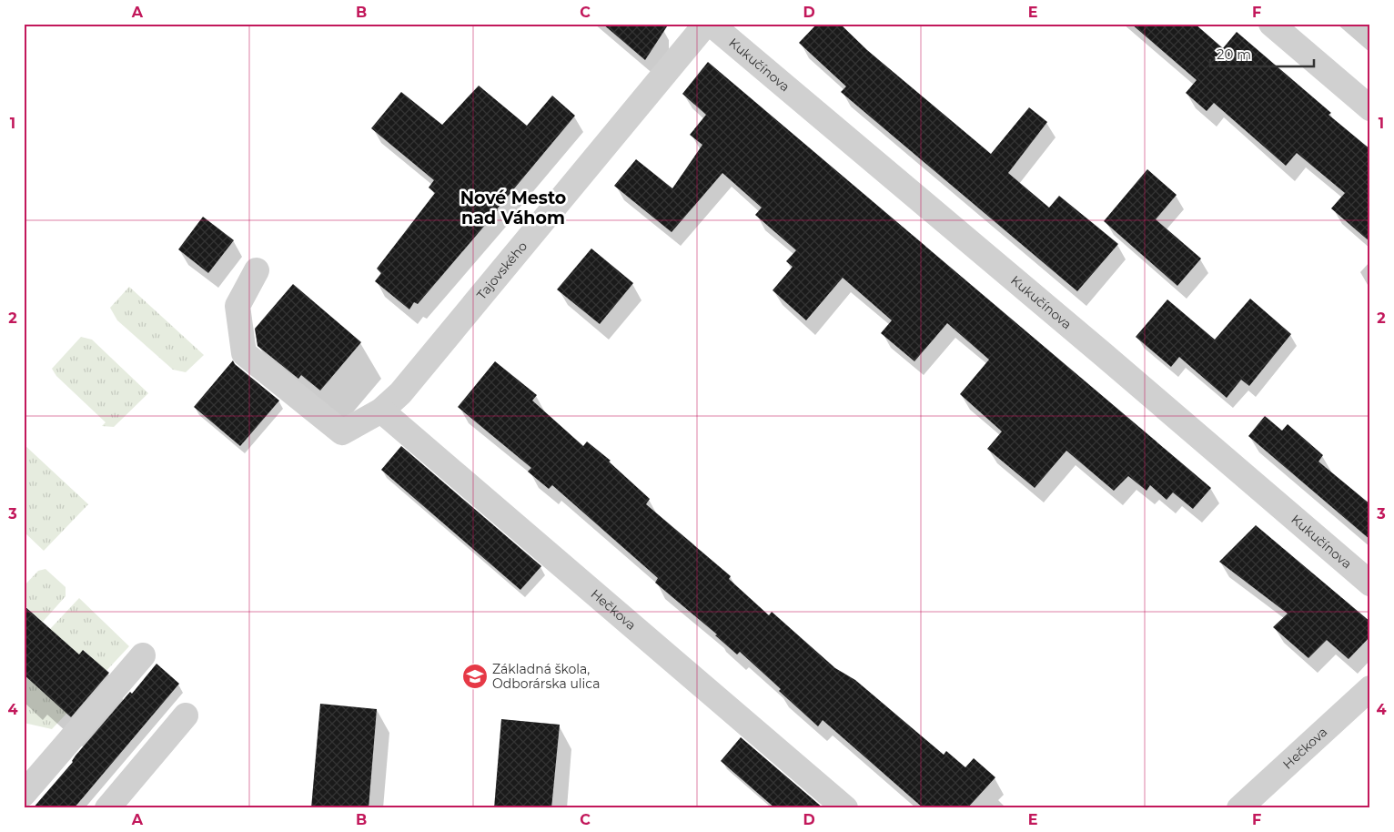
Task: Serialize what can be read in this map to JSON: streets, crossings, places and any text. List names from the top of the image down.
{
  "streets": {
    "street": ["Kukučínova", "Tajovského", "Hečkova"]
  },
  "crossings": [
    ["Tajovského", "Hečkova"]
  ],
  "districts": ["Nové Mesto nad Váhom"],
  "places": {
    "school or university": ["Základná škola, Odborárska ulica"]
  },
  "scale_bar": "20 m",
  "grid": {
    "columns": [
      "A",
      "B",
      "C",
      "D",
      "E",
      "F"
    ],
    "rows": [
      "1",
      "2",
      "3",
      "4"
    ]
  }
}
